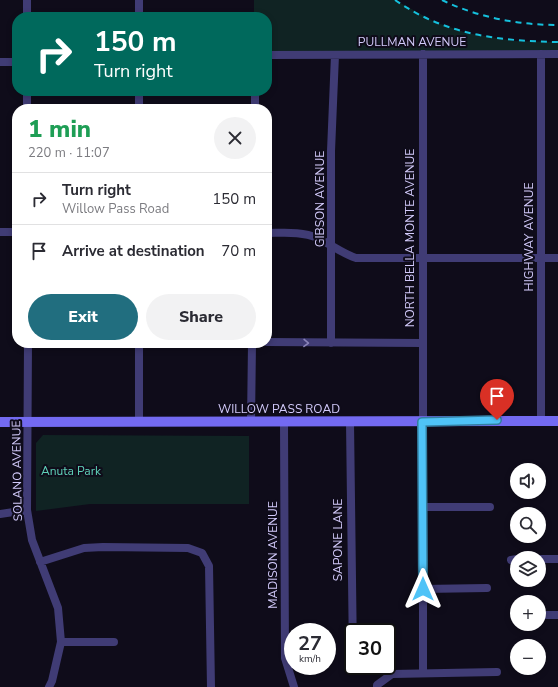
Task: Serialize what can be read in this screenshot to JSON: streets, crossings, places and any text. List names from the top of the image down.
{
  "streets": {
    "main road": ["WILLOW PASS ROAD"],
    "street": [
      "PULLMAN AVENUE",
      "GIBSON AVENUE",
      "HIGHWAY AVENUE",
      "NORTH BELLA MONTE AVENUE",
      "SOLANO AVENUE",
      "SAPONE LANE",
      "MADISON AVENUE"
    ]
  },
  "crossings": [
    ["PULLMAN AVENUE", "GIBSON AVENUE"],
    ["PULLMAN AVENUE", "HIGHWAY AVENUE"],
    ["PULLMAN AVENUE", "NORTH BELLA MONTE AVENUE"],
    ["HIGHWAY AVENUE", "WILLOW PASS ROAD"],
    ["NORTH BELLA MONTE AVENUE", "WILLOW PASS ROAD"],
    ["WILLOW PASS ROAD", "SOLANO AVENUE"],
    ["WILLOW PASS ROAD", "SAPONE LANE"],
    ["WILLOW PASS ROAD", "MADISON AVENUE"]
  ],
  "parks": ["Anuta Park"],
  "page": {
    "turn": ["150 m", "Turn right"],
    "heading": ["1 min", "220 m · 11:07"],
    "list": [
      {
        "name": "Turn right",
        "note": "Willow Pass Road",
        "value": "150 m"
      },
      {
        "name": "Arrive at destination",
        "value": "70 m"
      }
    ],
    "buttons": ["Exit", "Share"],
    "map_buttons": ["+", "−"],
    "speed": "27 km/h",
    "limit": "30"
  }
}
